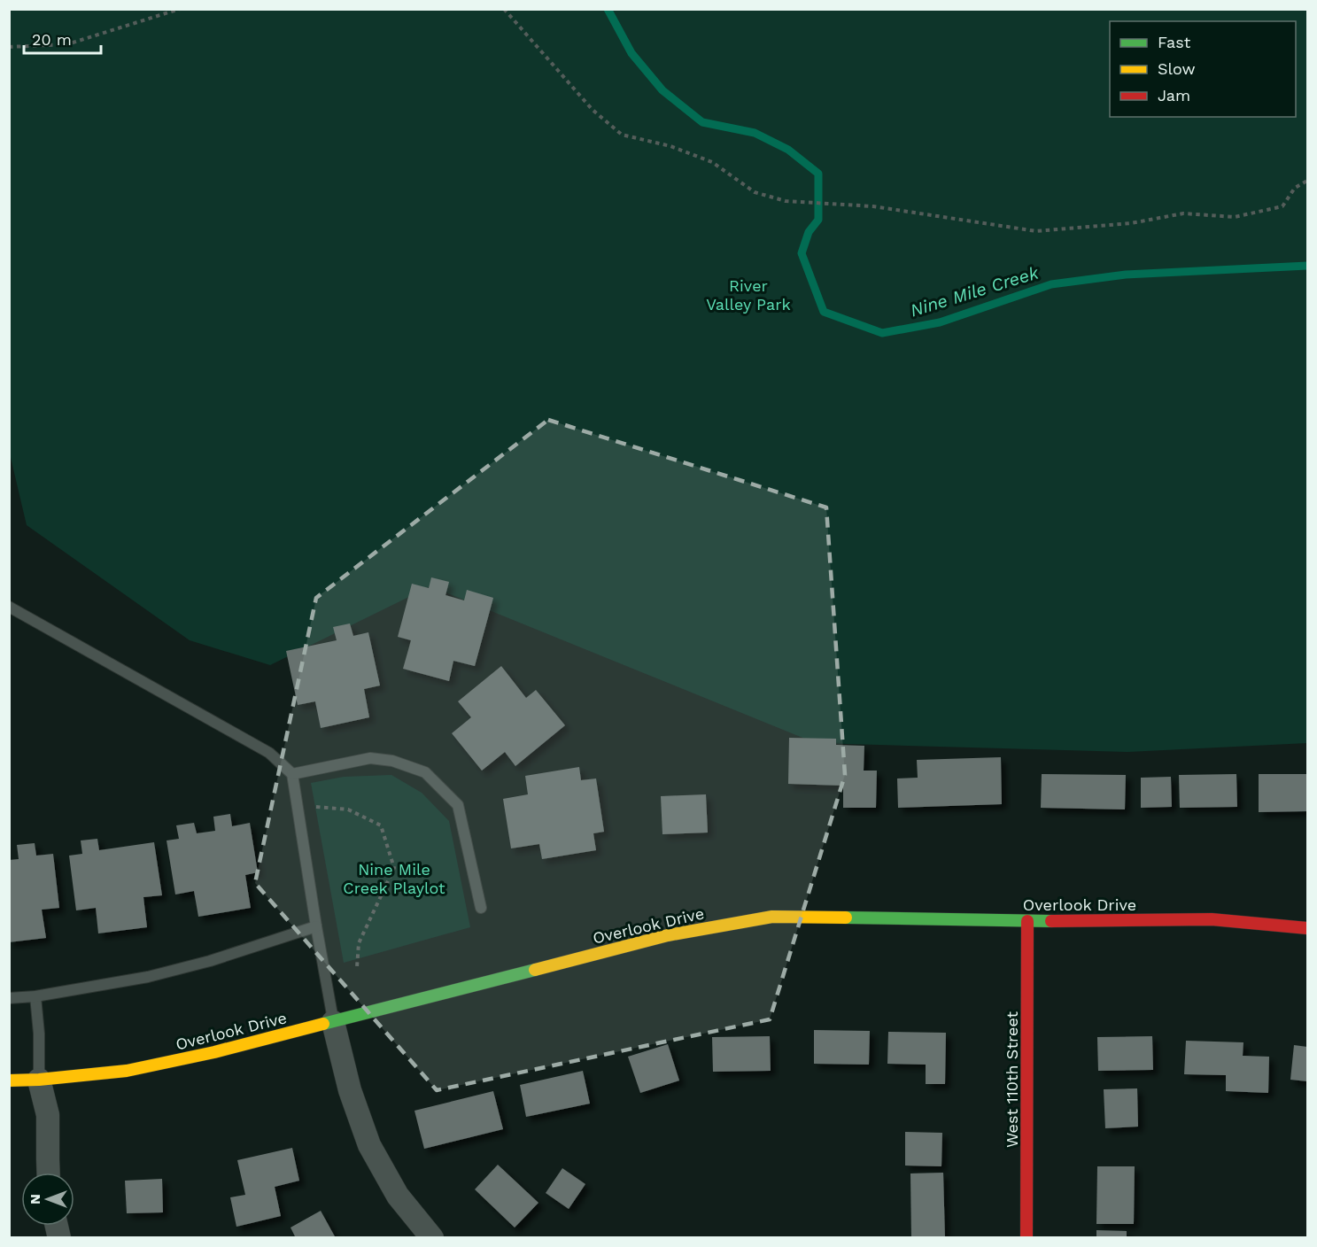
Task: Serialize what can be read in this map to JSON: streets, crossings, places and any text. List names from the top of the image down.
{
  "streets": {
    "street": ["Overlook Drive", "West 110th Street"]
  },
  "crossings": [
    ["Overlook Drive", "West 110th Street"]
  ],
  "water": ["Nine Mile Creek"],
  "parks": ["River Valley Park", "Nine Mile Creek Playlot"],
  "legend": ["Fast", "Slow", "Jam"],
  "scale_bar": "20 m",
  "north": "left"
}
